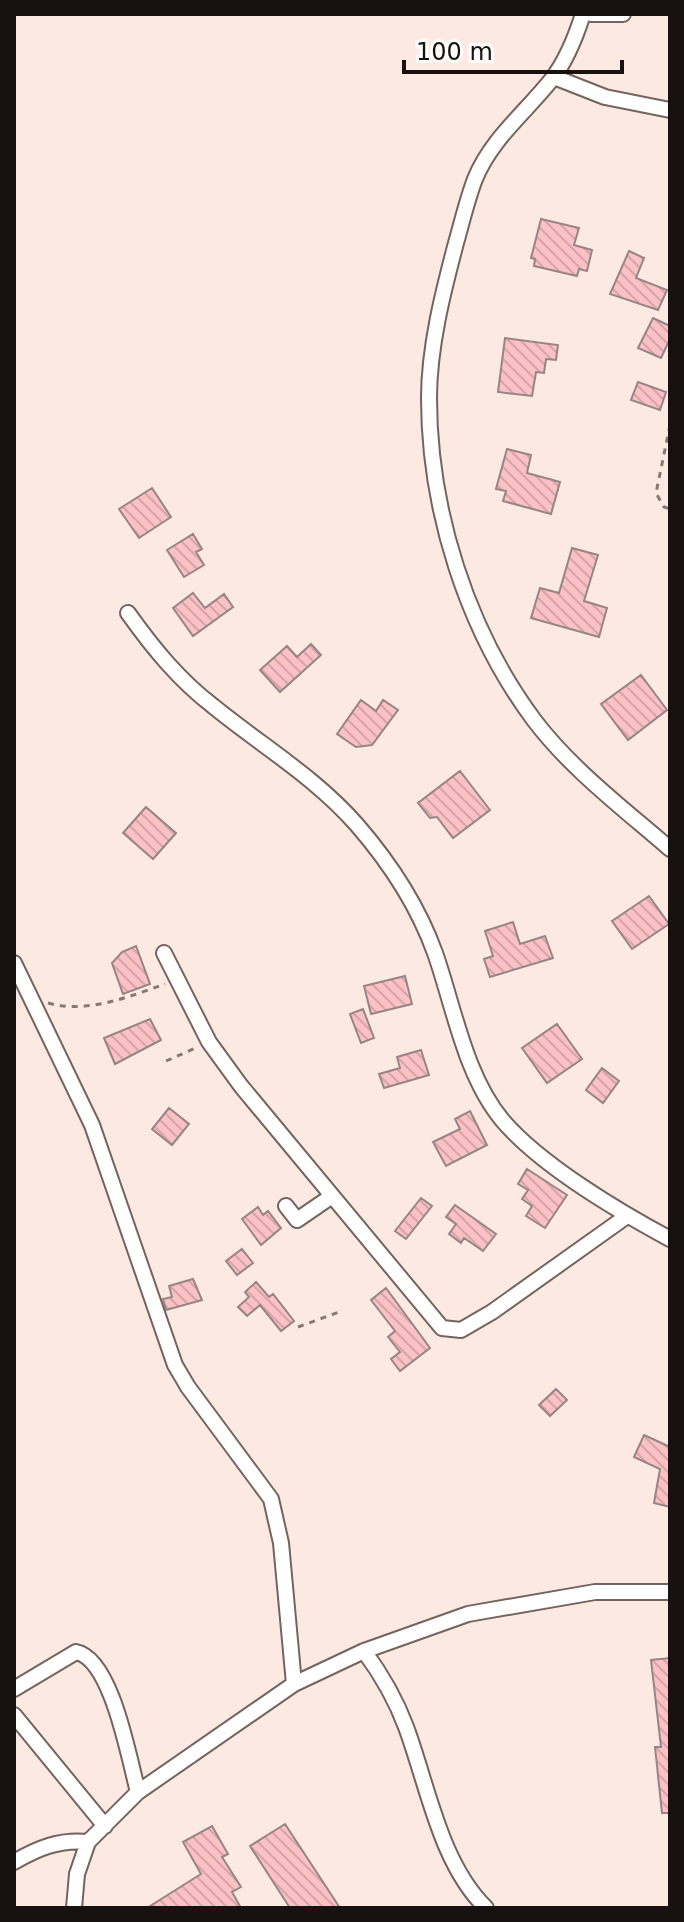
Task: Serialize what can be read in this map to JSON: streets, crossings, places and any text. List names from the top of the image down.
{
  "scale_bar": "100 m"
}
